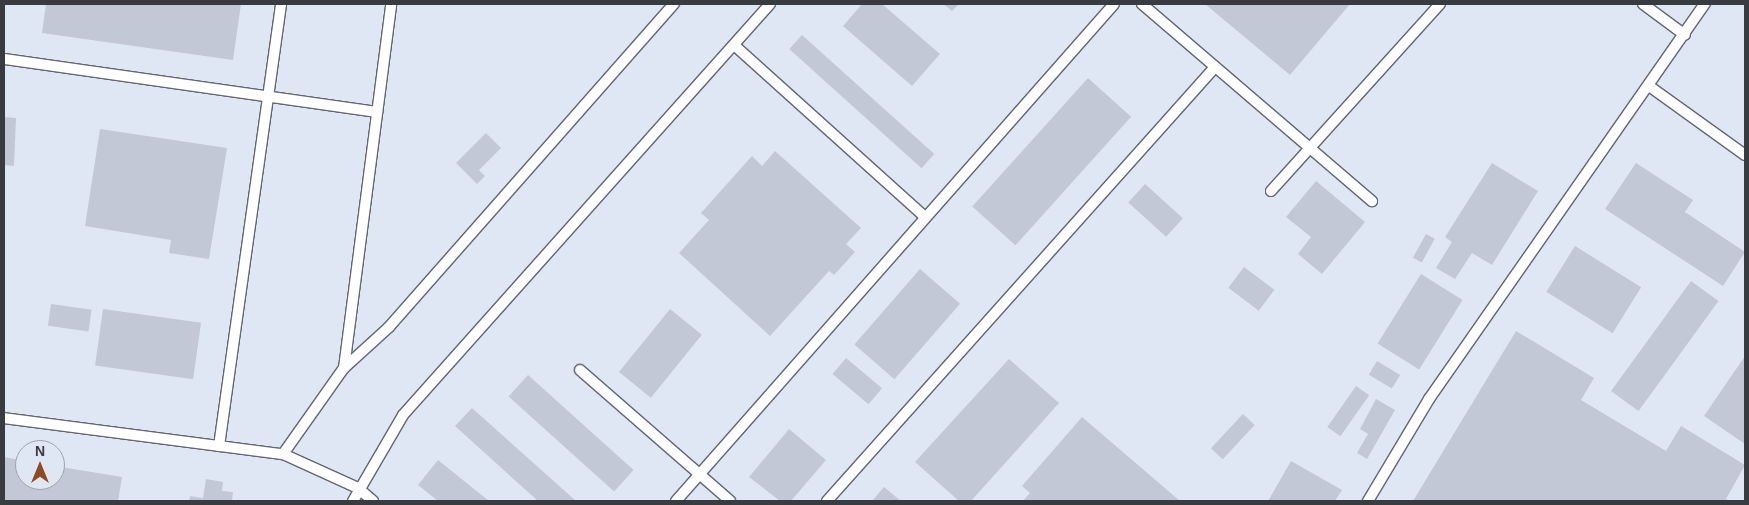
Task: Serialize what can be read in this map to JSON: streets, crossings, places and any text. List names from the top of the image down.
{
  "north": "top"
}
